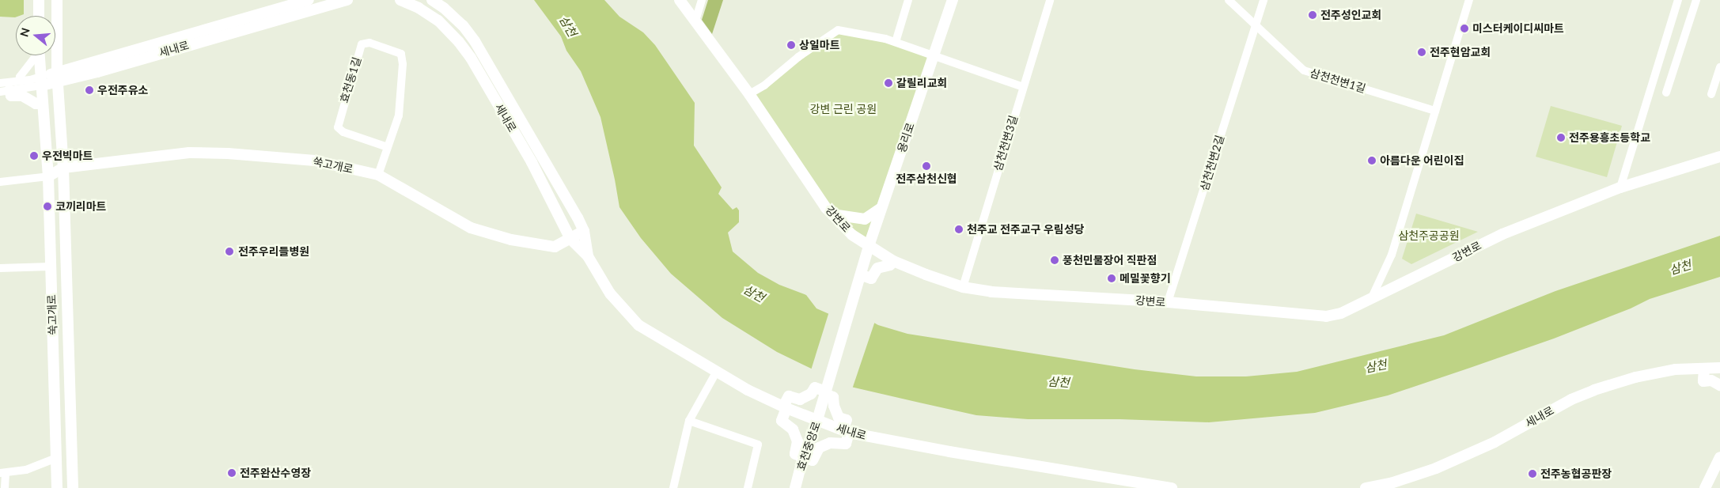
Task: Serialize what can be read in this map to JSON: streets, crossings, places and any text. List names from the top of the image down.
{
  "streets": {
    "street": [
      "세내로",
      "효천동1길",
      "삼천천변1길",
      "용리로",
      "삼천천변3길",
      "삼천천변2길",
      "쑥고개로",
      "강변로",
      "효천중앙로"
    ]
  },
  "crossings": [
    ["세내로", "쑥고개로"],
    ["세내로", "효천중앙로"],
    ["효천동1길", "쑥고개로"],
    ["삼천천변1길", "삼천천변2길"],
    ["용리로", "강변로"],
    ["용리로", "효천중앙로"],
    ["삼천천변3길", "강변로"],
    ["삼천천변2길", "강변로"]
  ],
  "water": ["삼천"],
  "parks": ["강변 근린 공원", "삼천주공공원"],
  "places": [
    "전주성인교회",
    "미스터케이디씨마트",
    "상일마트",
    "전주현암교회",
    "갈릴리교회",
    "우전주유소",
    "전주용흥초등학교",
    "우전빅마트",
    "아름다운 어린이집",
    "전주삼천신협",
    "코끼리마트",
    "천주교 전주교구 우림성당",
    "전주우리들병원",
    "풍천민물장어 직판점",
    "메밀꽃향기",
    "전주완산수영장",
    "전주농협공판장"
  ],
  "north": "left"
}
